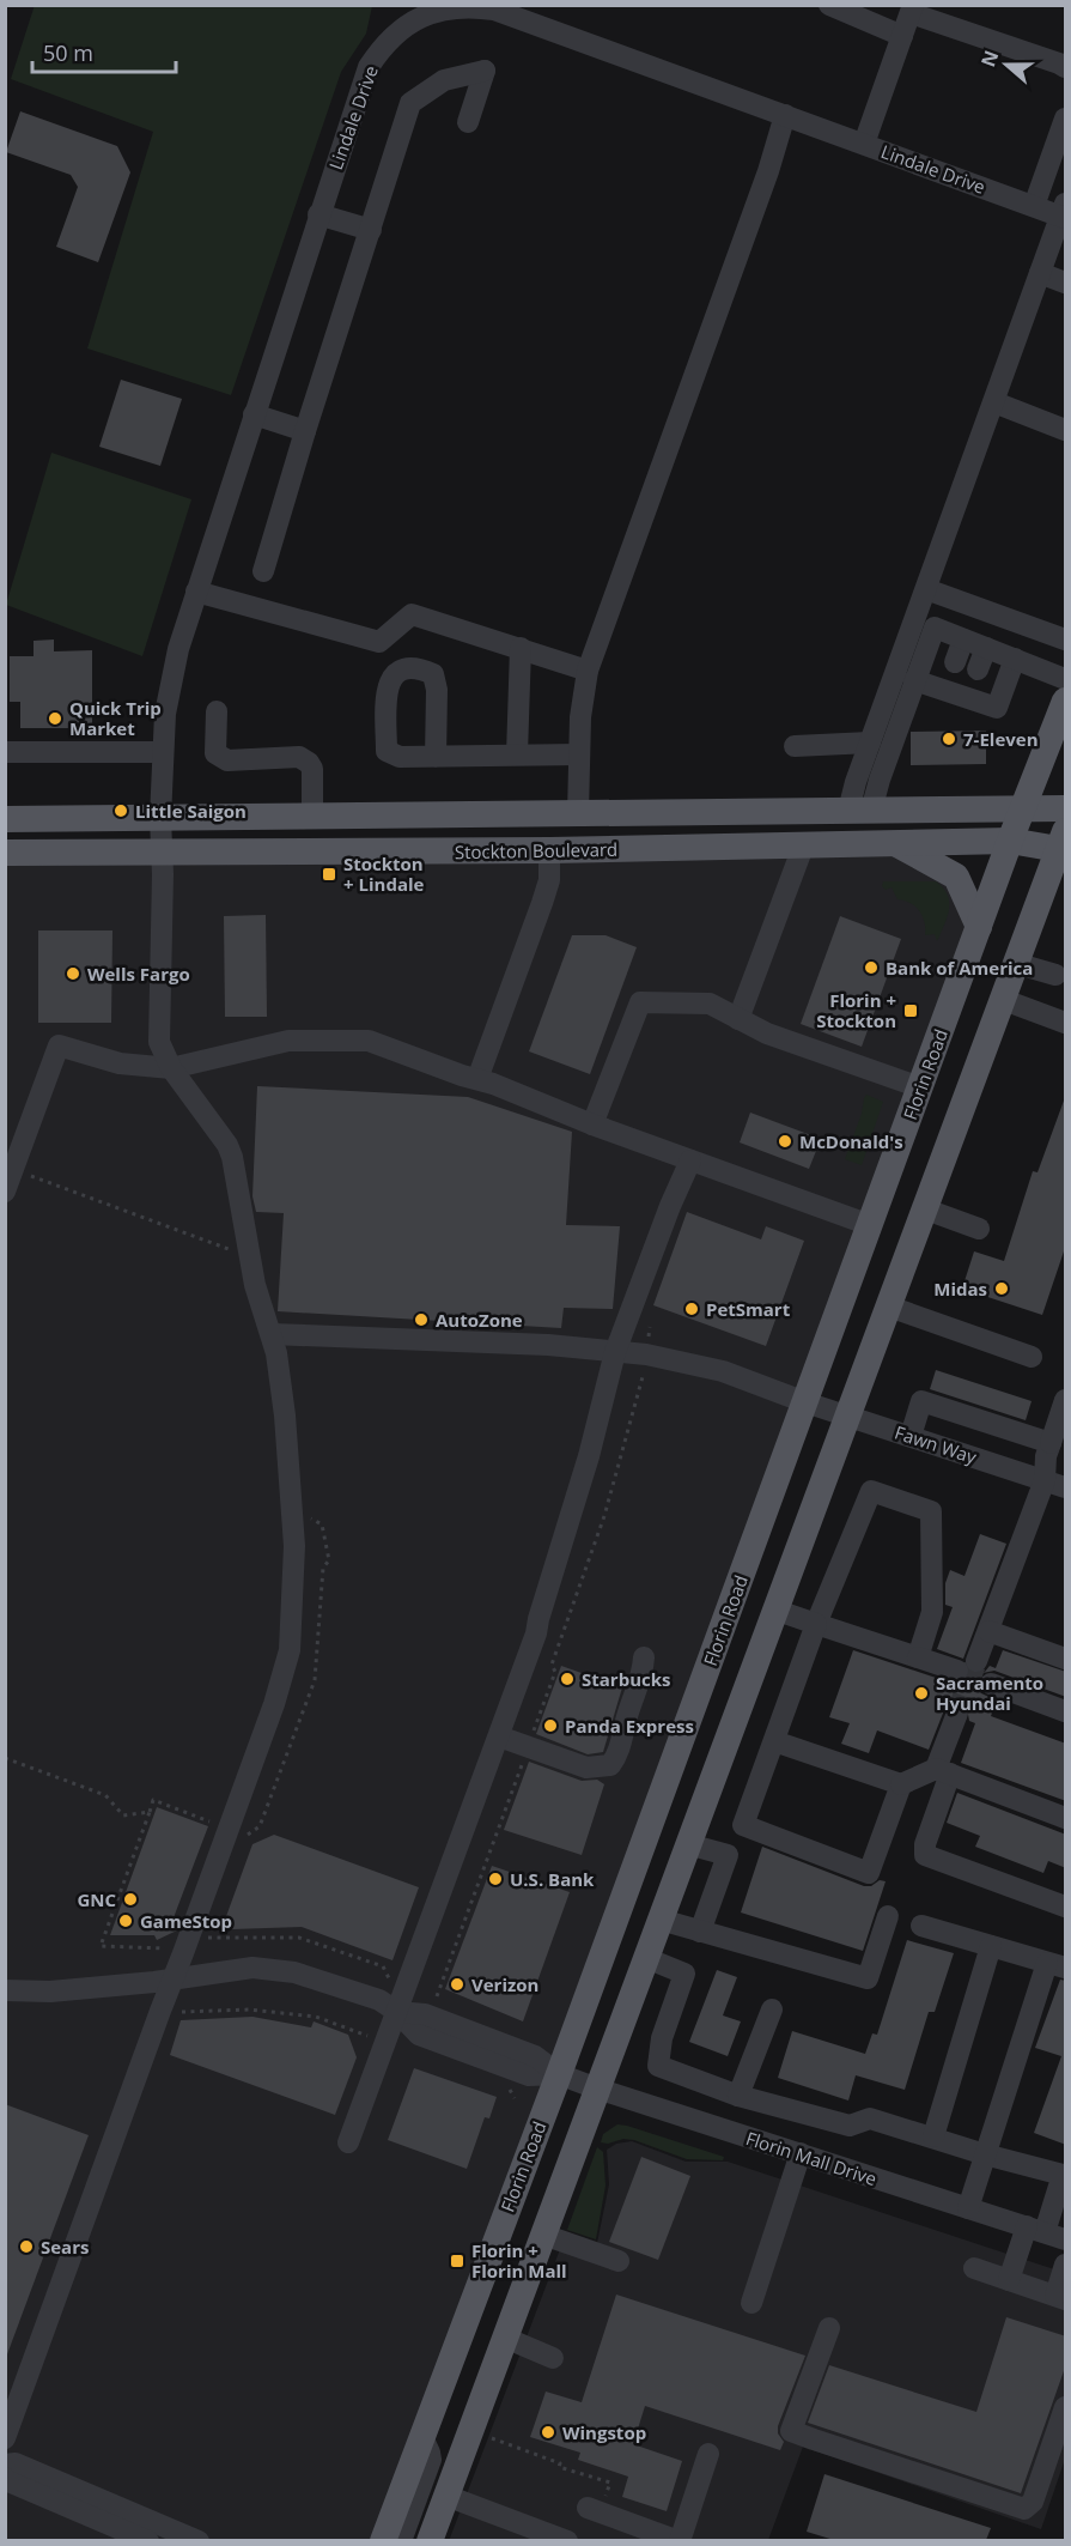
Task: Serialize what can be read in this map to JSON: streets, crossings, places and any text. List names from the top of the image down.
{
  "streets": {
    "main road": ["Stockton Boulevard", "Florin Road"],
    "street": ["Lindale Drive", "Fawn Way", "Florin Mall Drive"]
  },
  "crossings": [
    ["Lindale Drive", "Stockton Boulevard"],
    ["Lindale Drive", "Fawn Way"],
    ["Lindale Drive", "Florin Mall Drive"],
    ["Stockton Boulevard", "Florin Road"],
    ["Florin Road", "Fawn Way"],
    ["Florin Road", "Florin Mall Drive"]
  ],
  "places": {
    "other": [
      "Quick Trip Market",
      "7-Eleven",
      "Little Saigon",
      "Bank of America",
      "Wells Fargo",
      "McDonald's",
      "Midas",
      "PetSmart",
      "AutoZone",
      "Starbucks",
      "Sacramento Hyundai",
      "Panda Express",
      "U.S. Bank",
      "GNC",
      "GameStop",
      "Verizon",
      "Sears",
      "Wingstop"
    ],
    "transit": ["Stockton + Lindale", "Florin + Stockton", "Florin + Florin Mall"]
  },
  "scale_bar": "50 m",
  "north": "left"
}
